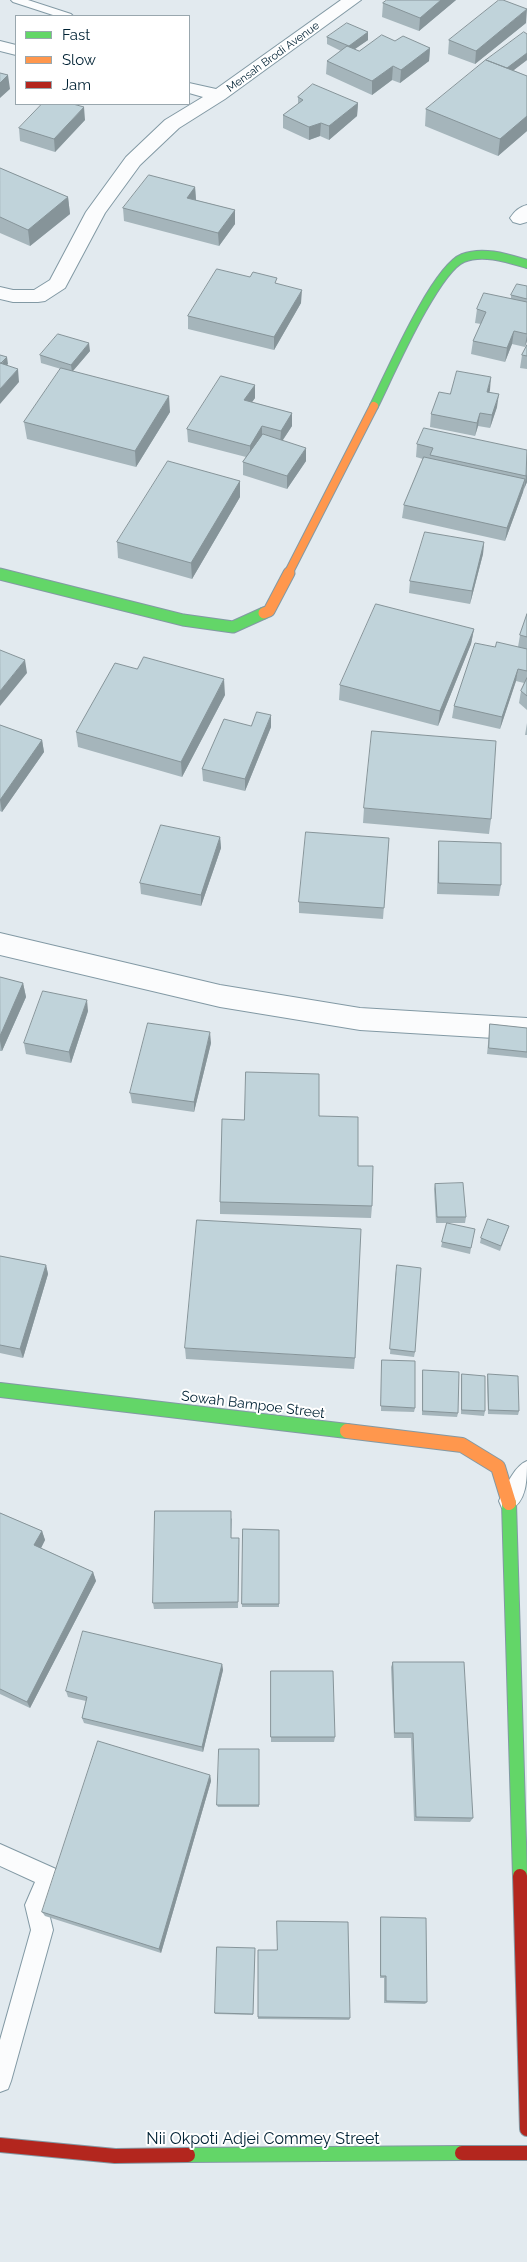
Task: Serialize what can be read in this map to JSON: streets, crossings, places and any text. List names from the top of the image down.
{
  "streets": {
    "street": ["Mensah Brodi Avenue", "Sowah Bampoe Street", "Nii Okpoti Adjei Commey Street"]
  },
  "legend": ["Fast", "Slow", "Jam"]
}
